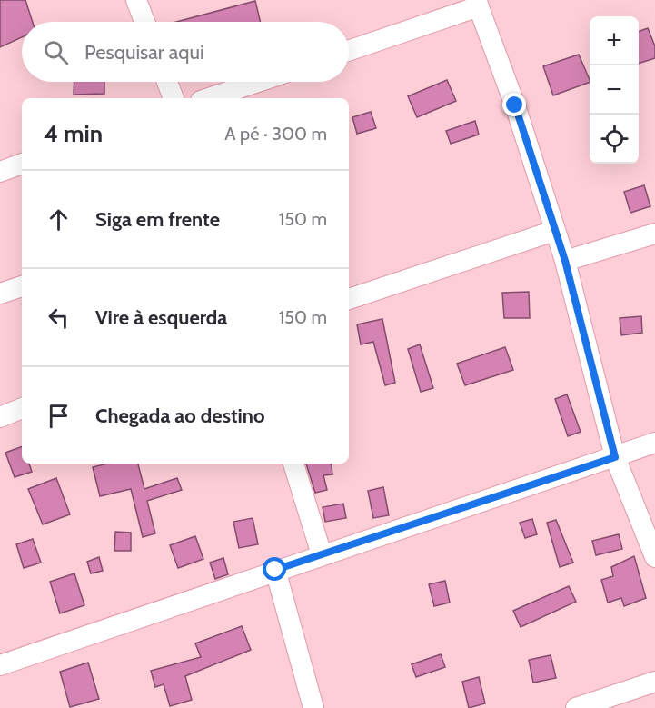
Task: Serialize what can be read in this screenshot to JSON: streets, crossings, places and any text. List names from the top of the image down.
{
  "page": {
    "map_buttons": ["+", "−"],
    "search": "Pesquisar aqui",
    "heading": ["4 min", "A pé · 300 m"],
    "list": [
      ["Siga em frente", "150 m"],
      ["Vire à esquerda", "150 m"],
      "Chegada ao destino"
    ]
  }
}
